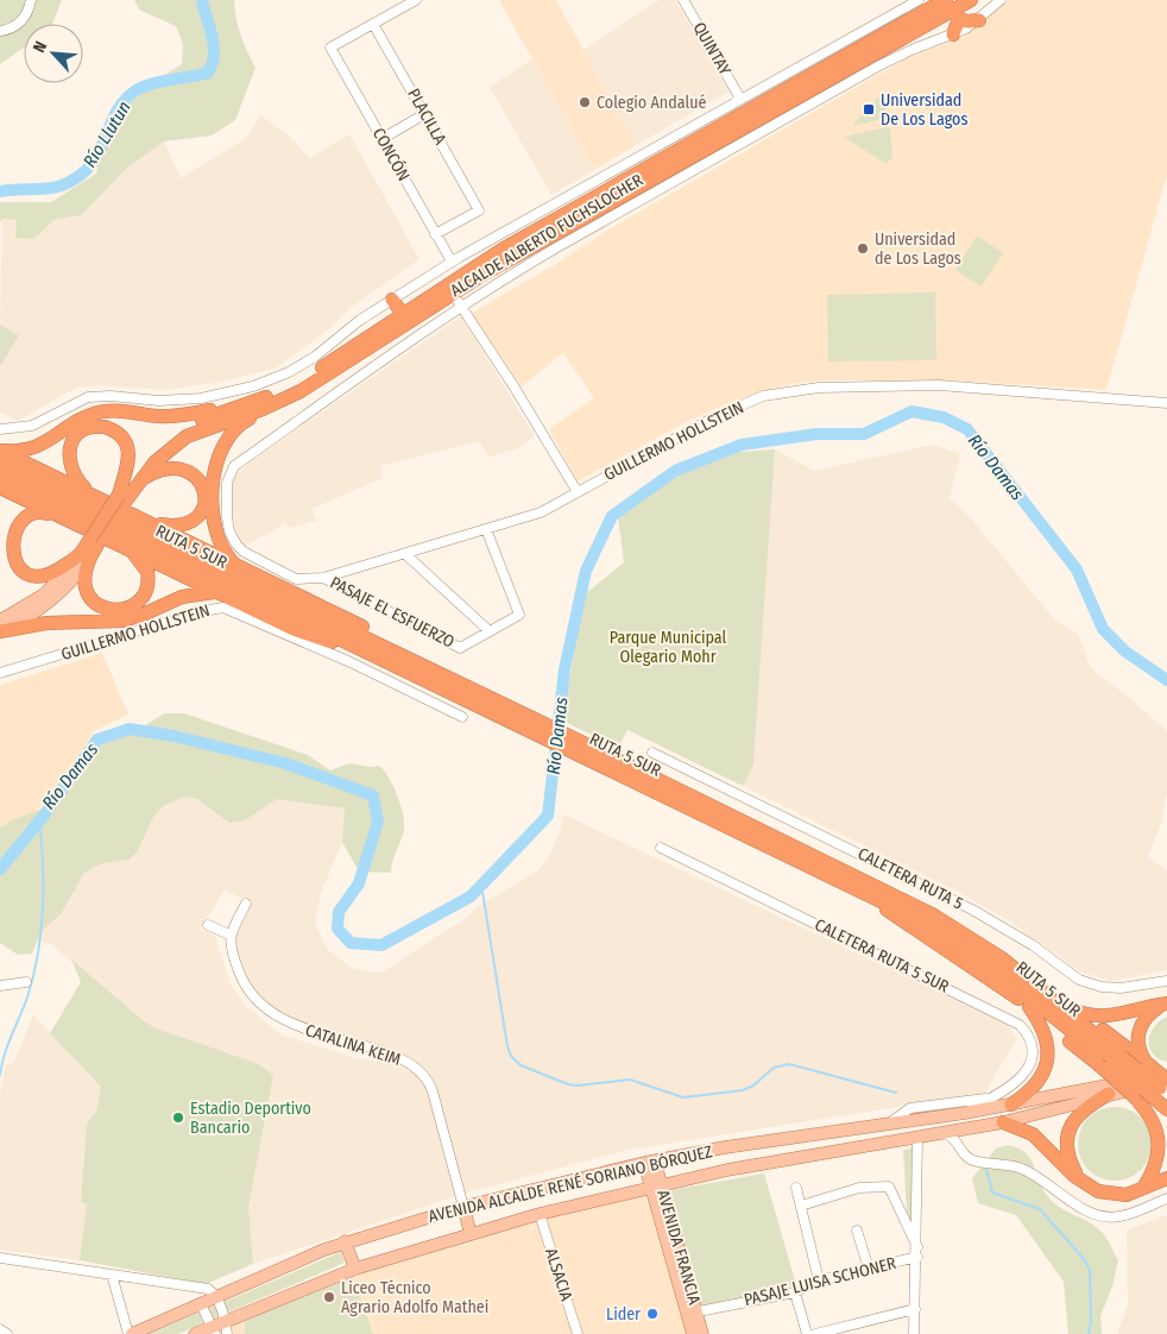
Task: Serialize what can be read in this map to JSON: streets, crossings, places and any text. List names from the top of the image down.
{
  "streets": {
    "highway": ["ALCALDE ALBERTO FUCHSLOCHER", "RUTA 5 SUR"],
    "main road": ["AVENIDA ALCALDE RENÉ SORIANO BÓRQUEZ", "AVENIDA FRANCIA"],
    "street": [
      "QUINTAY",
      "PLACILLA",
      "CONCÓN",
      "GUILLERMO HOLLSTEIN",
      "PASAJE EL ESFUERZO",
      "CALETERA RUTA 5",
      "CALETERA RUTA 5 SUR",
      "CATALINA KEIM",
      "ALSACIA",
      "PASAJE LUISA SCHONER"
    ]
  },
  "crossings": [
    ["QUINTAY", "ALCALDE ALBERTO FUCHSLOCHER"],
    ["PLACILLA", "CONCÓN"],
    ["CONCÓN", "ALCALDE ALBERTO FUCHSLOCHER"],
    ["ALCALDE ALBERTO FUCHSLOCHER", "GUILLERMO HOLLSTEIN"],
    ["GUILLERMO HOLLSTEIN", "PASAJE EL ESFUERZO"],
    ["RUTA 5 SUR", "AVENIDA ALCALDE RENÉ SORIANO BÓRQUEZ"],
    ["CALETERA RUTA 5 SUR", "AVENIDA ALCALDE RENÉ SORIANO BÓRQUEZ"],
    ["CATALINA KEIM", "AVENIDA ALCALDE RENÉ SORIANO BÓRQUEZ"],
    ["AVENIDA ALCALDE RENÉ SORIANO BÓRQUEZ", "AVENIDA FRANCIA"],
    ["AVENIDA ALCALDE RENÉ SORIANO BÓRQUEZ", "ALSACIA"],
    ["AVENIDA FRANCIA", "PASAJE LUISA SCHONER"]
  ],
  "water": ["Río Llutun", "Río Damas"],
  "parks": ["Parque Municipal Olegario Mohr"],
  "places": {
    "other": [
      "Colegio Andalué",
      "Universidad de Los Lagos",
      "Estadio Deportivo Bancario",
      "Liceo Técnico Agrario Adolfo Mathei",
      "Lider"
    ],
    "transit": ["Universidad De Los Lagos"]
  },
  "north": "top left"
}
